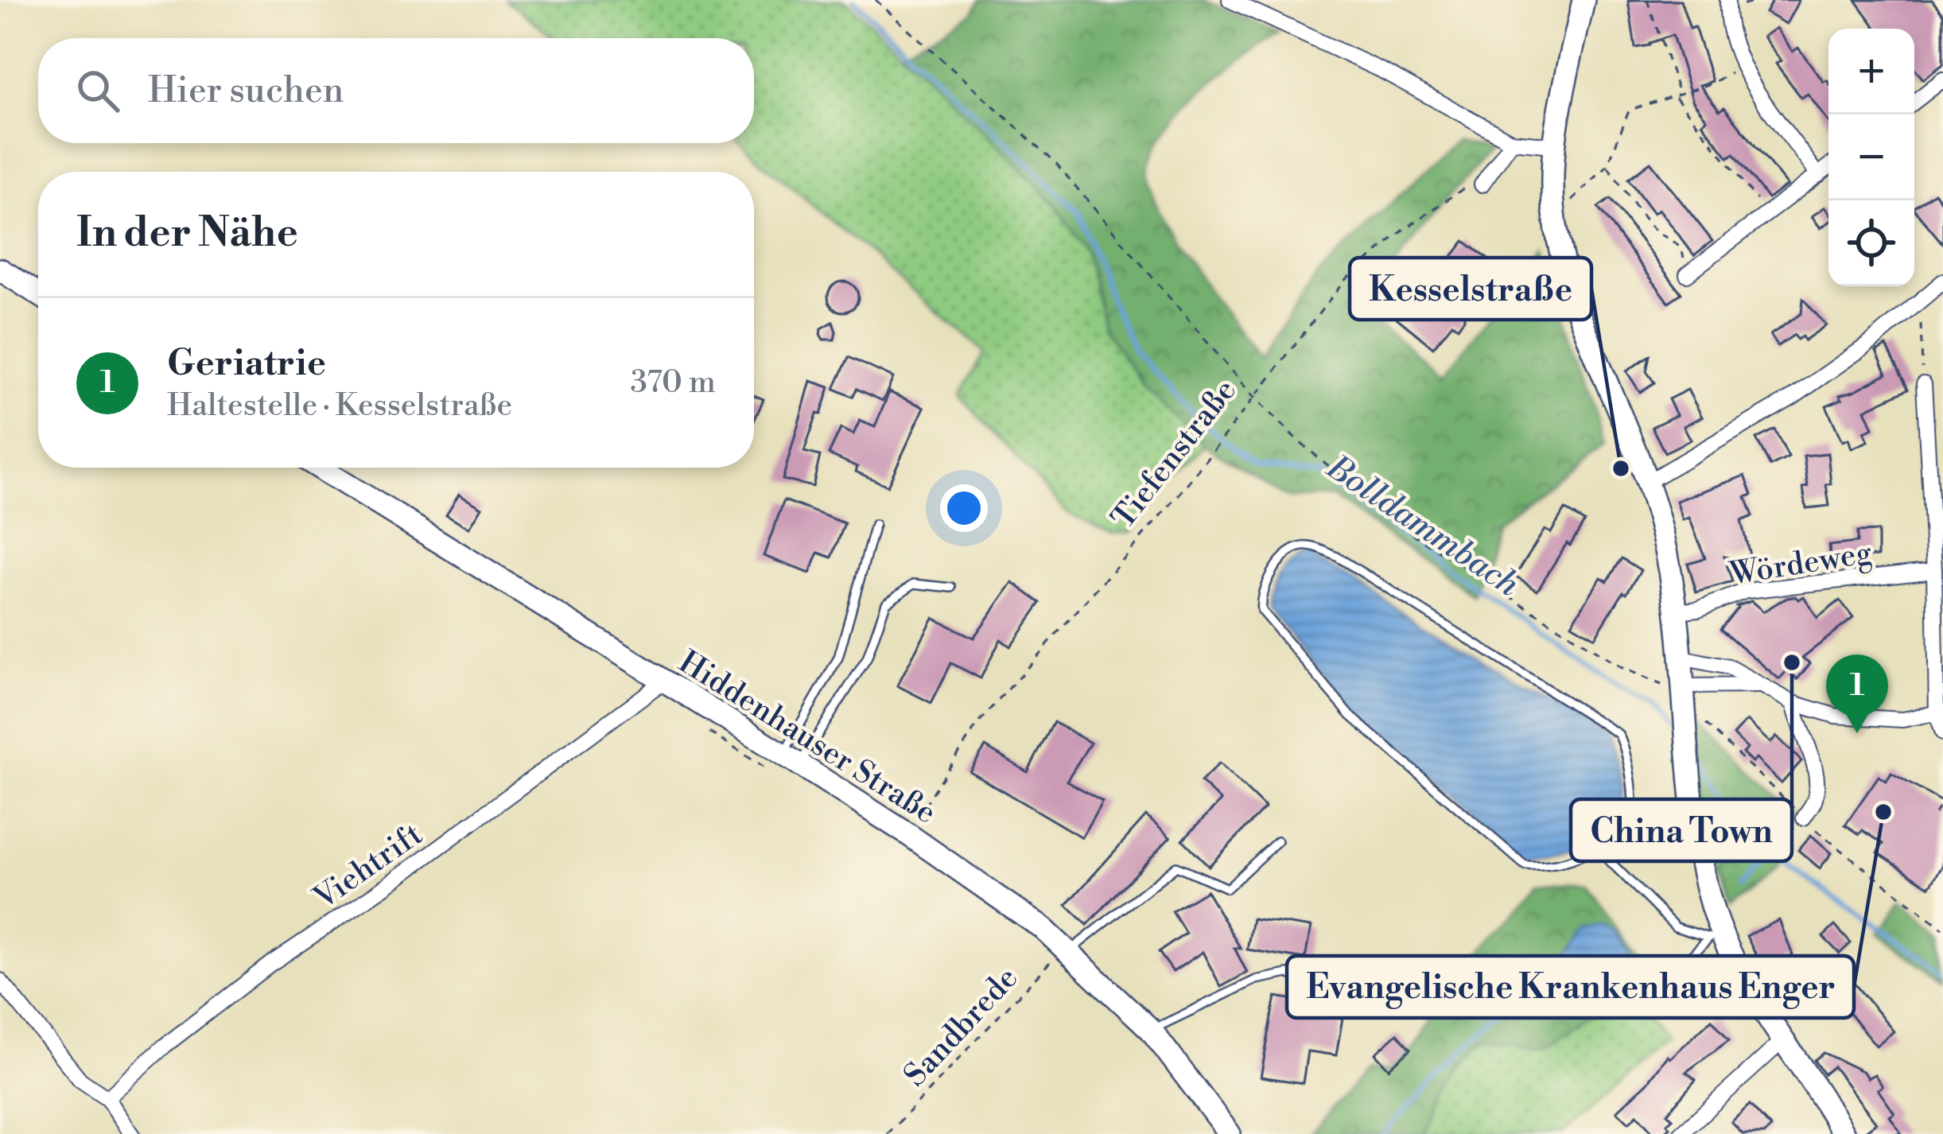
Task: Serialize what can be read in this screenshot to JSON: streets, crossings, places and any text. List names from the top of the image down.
{
  "streets": {
    "street": ["Wördeweg", "Hiddenhauser Straße", "Viehtrift"],
    "path": ["Tiefenstraße", "Sandbrede"]
  },
  "crossings": [
    ["Tiefenstraße", "Hiddenhauser Straße"],
    ["Hiddenhauser Straße", "Viehtrift"],
    ["Hiddenhauser Straße", "Sandbrede"]
  ],
  "water": ["Bolldammbach"],
  "places": ["Kesselstraße", "China Town", "Evangelische Krankenhaus Enger"],
  "page": {
    "map_buttons": ["+", "−"],
    "search": "Hier suchen",
    "heading": "In der Nähe",
    "list": [
      {
        "mark": "1",
        "name": "Geriatrie",
        "note": "Haltestelle · Kesselstraße",
        "value": "370 m"
      }
    ],
    "pins": "1"
  }
}
